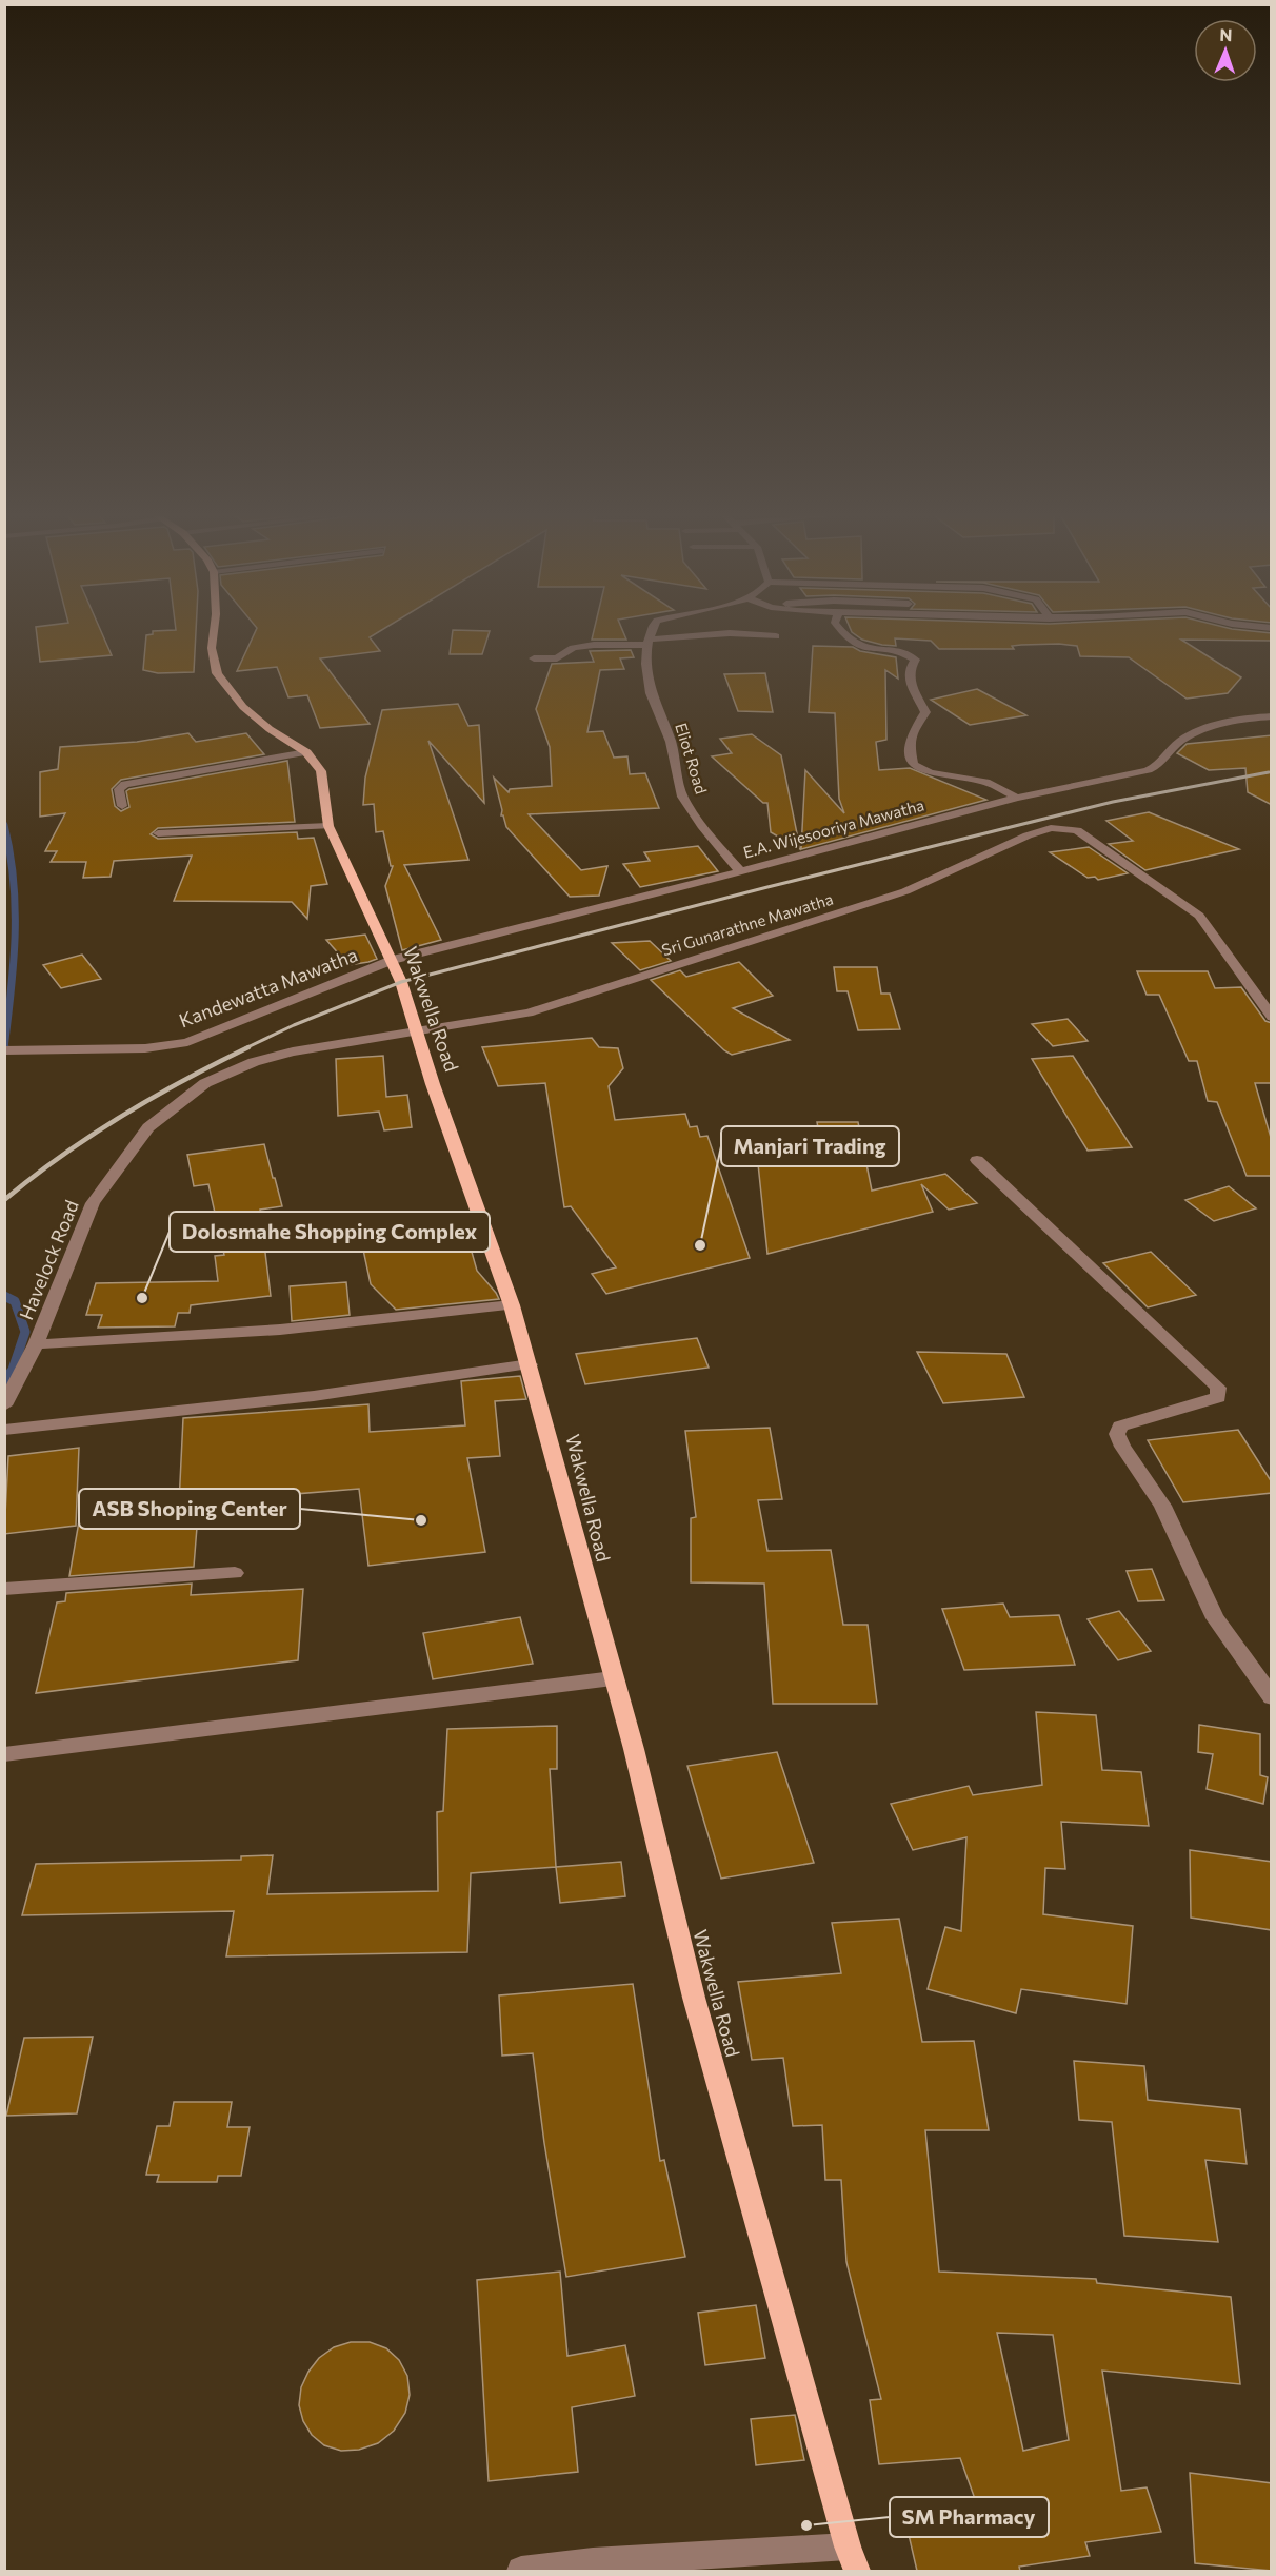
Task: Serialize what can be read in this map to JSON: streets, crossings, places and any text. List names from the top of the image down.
{
  "streets": {
    "main road": ["Wakwella Road"],
    "street": [
      "Eliot Road",
      "E.A. Wijesooriya Mawatha",
      "Sri Gunarathne Mawatha",
      "Kandewatta Mawatha",
      "Havelock Road"
    ]
  },
  "crossings": [
    ["Eliot Road", "E.A. Wijesooriya Mawatha"],
    ["E.A. Wijesooriya Mawatha", "Kandewatta Mawatha"],
    ["E.A. Wijesooriya Mawatha", "Wakwella Road"],
    ["Sri Gunarathne Mawatha", "Wakwella Road"],
    ["Sri Gunarathne Mawatha", "Havelock Road"],
    ["Kandewatta Mawatha", "Wakwella Road"],
    ["Wakwella Road", "Havelock Road"]
  ],
  "places": [
    "Manjari Trading",
    "Dolosmahe Shopping Complex",
    "ASB Shoping Center",
    "SM Pharmacy"
  ],
  "north": "top"
}
